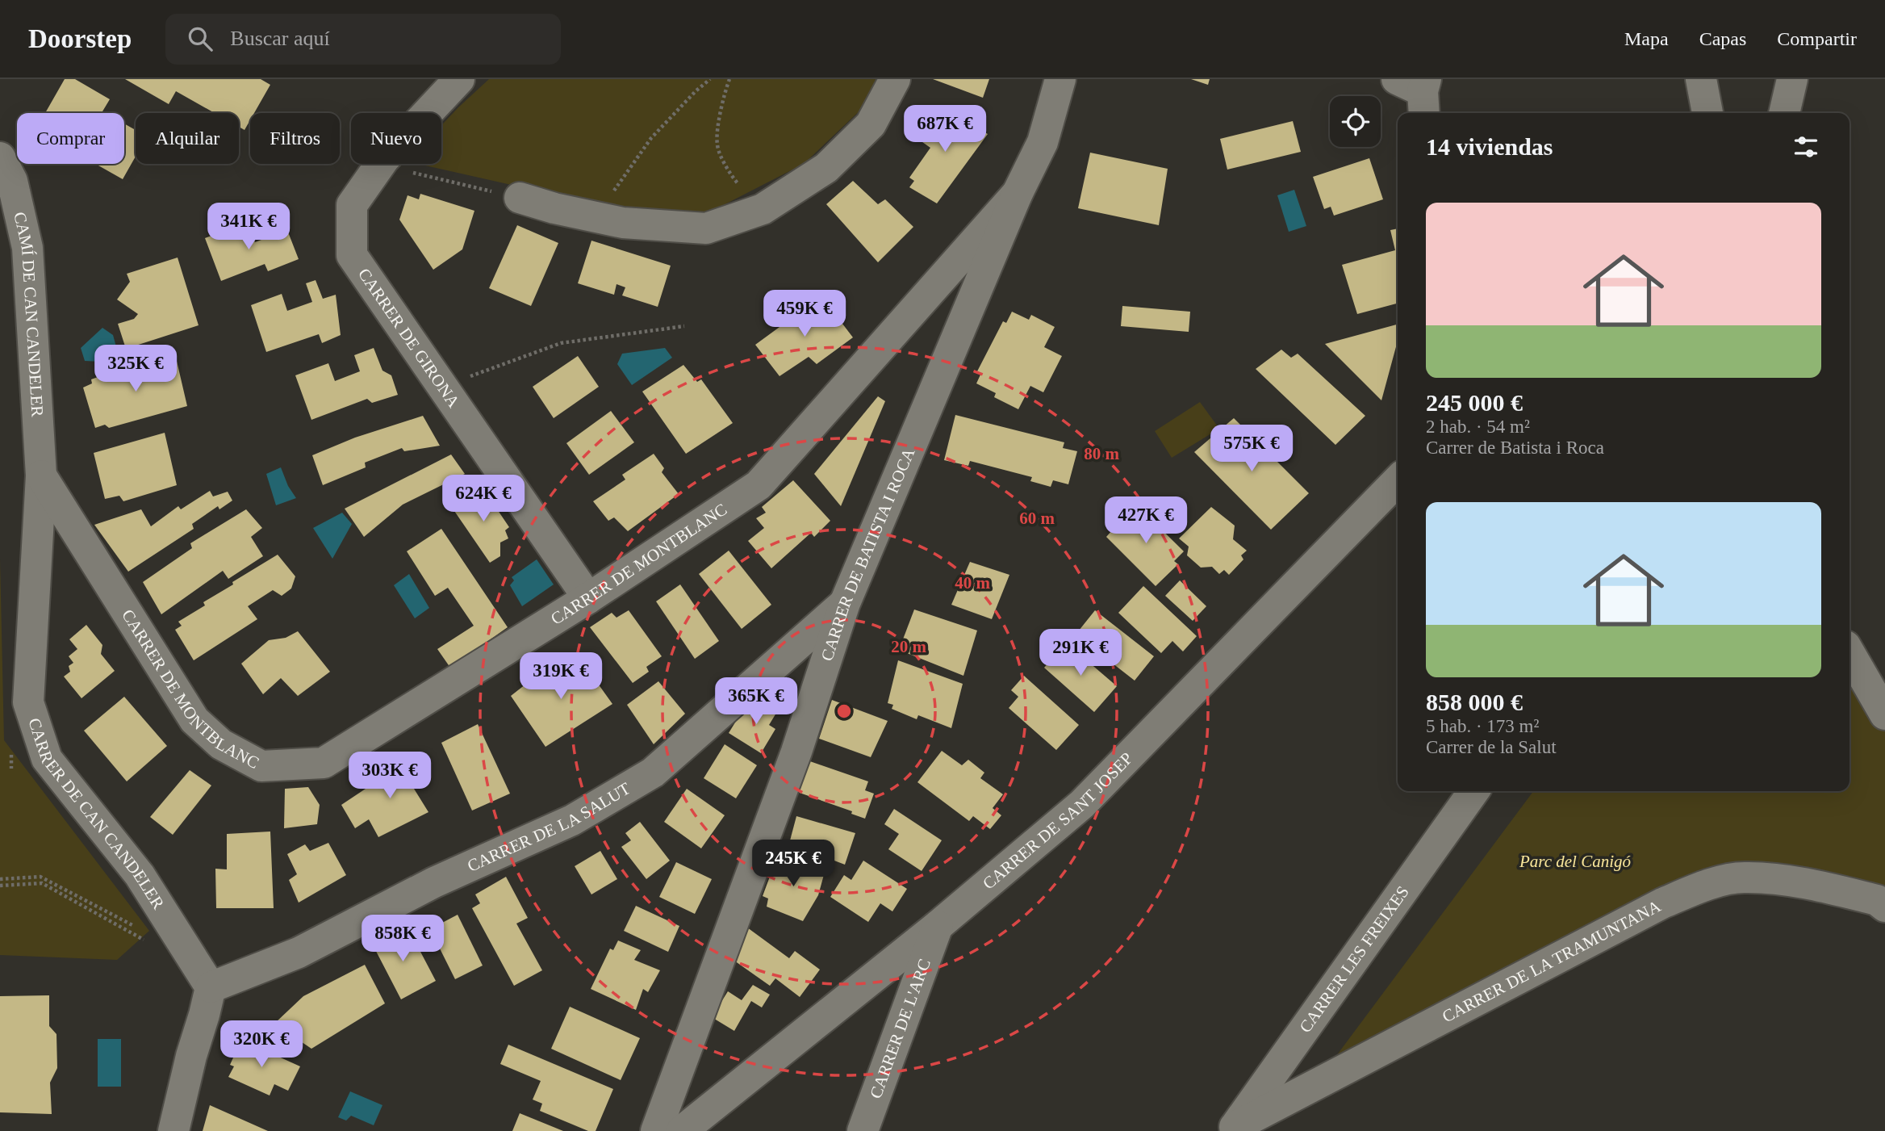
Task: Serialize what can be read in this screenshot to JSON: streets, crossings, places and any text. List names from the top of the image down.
{
  "streets": {
    "street": [
      "CAMÍ DE CAN CANDELER",
      "CARRER DE GIRONA",
      "CARRER DE BATISTA I ROCA",
      "CARRER DE MONTBLANC",
      "CARRER DE CAN CANDELER",
      "CARRER DE SANT JOSEP",
      "CARRER DE LA SALUT",
      "CARRER LES FREIXES",
      "CARRER DE LA TRAMUNTANA",
      "CARRER DE L'ARC"
    ]
  },
  "crossings": [
    ["CAMÍ DE CAN CANDELER", "CARRER DE MONTBLANC"],
    ["CAMÍ DE CAN CANDELER", "CARRER DE CAN CANDELER"],
    ["CARRER DE GIRONA", "CARRER DE MONTBLANC"],
    ["CARRER DE BATISTA I ROCA", "CARRER DE MONTBLANC"],
    ["CARRER DE BATISTA I ROCA", "CARRER DE LA SALUT"],
    ["CARRER DE MONTBLANC", "CARRER DE CAN CANDELER"],
    ["CARRER DE CAN CANDELER", "CARRER DE LA SALUT"],
    ["CARRER DE SANT JOSEP", "CARRER DE L'ARC"],
    ["CARRER LES FREIXES", "CARRER DE LA TRAMUNTANA"]
  ],
  "parks": ["Parc del Canigó"],
  "page": {
    "header": "Doorstep",
    "search": "Buscar aquí",
    "nav": ["Mapa", "Capas", "Compartir"],
    "price": [
      "687K €",
      "341K €",
      "459K €",
      "325K €",
      "575K €",
      "624K €",
      "427K €",
      "291K €",
      "319K €",
      "365K €",
      "303K €",
      "245K €",
      "858K €",
      "320K €"
    ],
    "chip": [
      "Comprar",
      "Alquilar",
      "Filtros",
      "Nuevo"
    ],
    "heading": "14 viviendas",
    "list": [
      {
        "name": "245 000 €",
        "note": "2 hab. · 54 m² · Carrer de Batista i Roca"
      },
      {
        "name": "858 000 €",
        "note": "5 hab. · 173 m² · Carrer de la Salut"
      }
    ]
  },
  "rings": [
    "80 m",
    "60 m",
    "40 m",
    "20 m"
  ]
}
